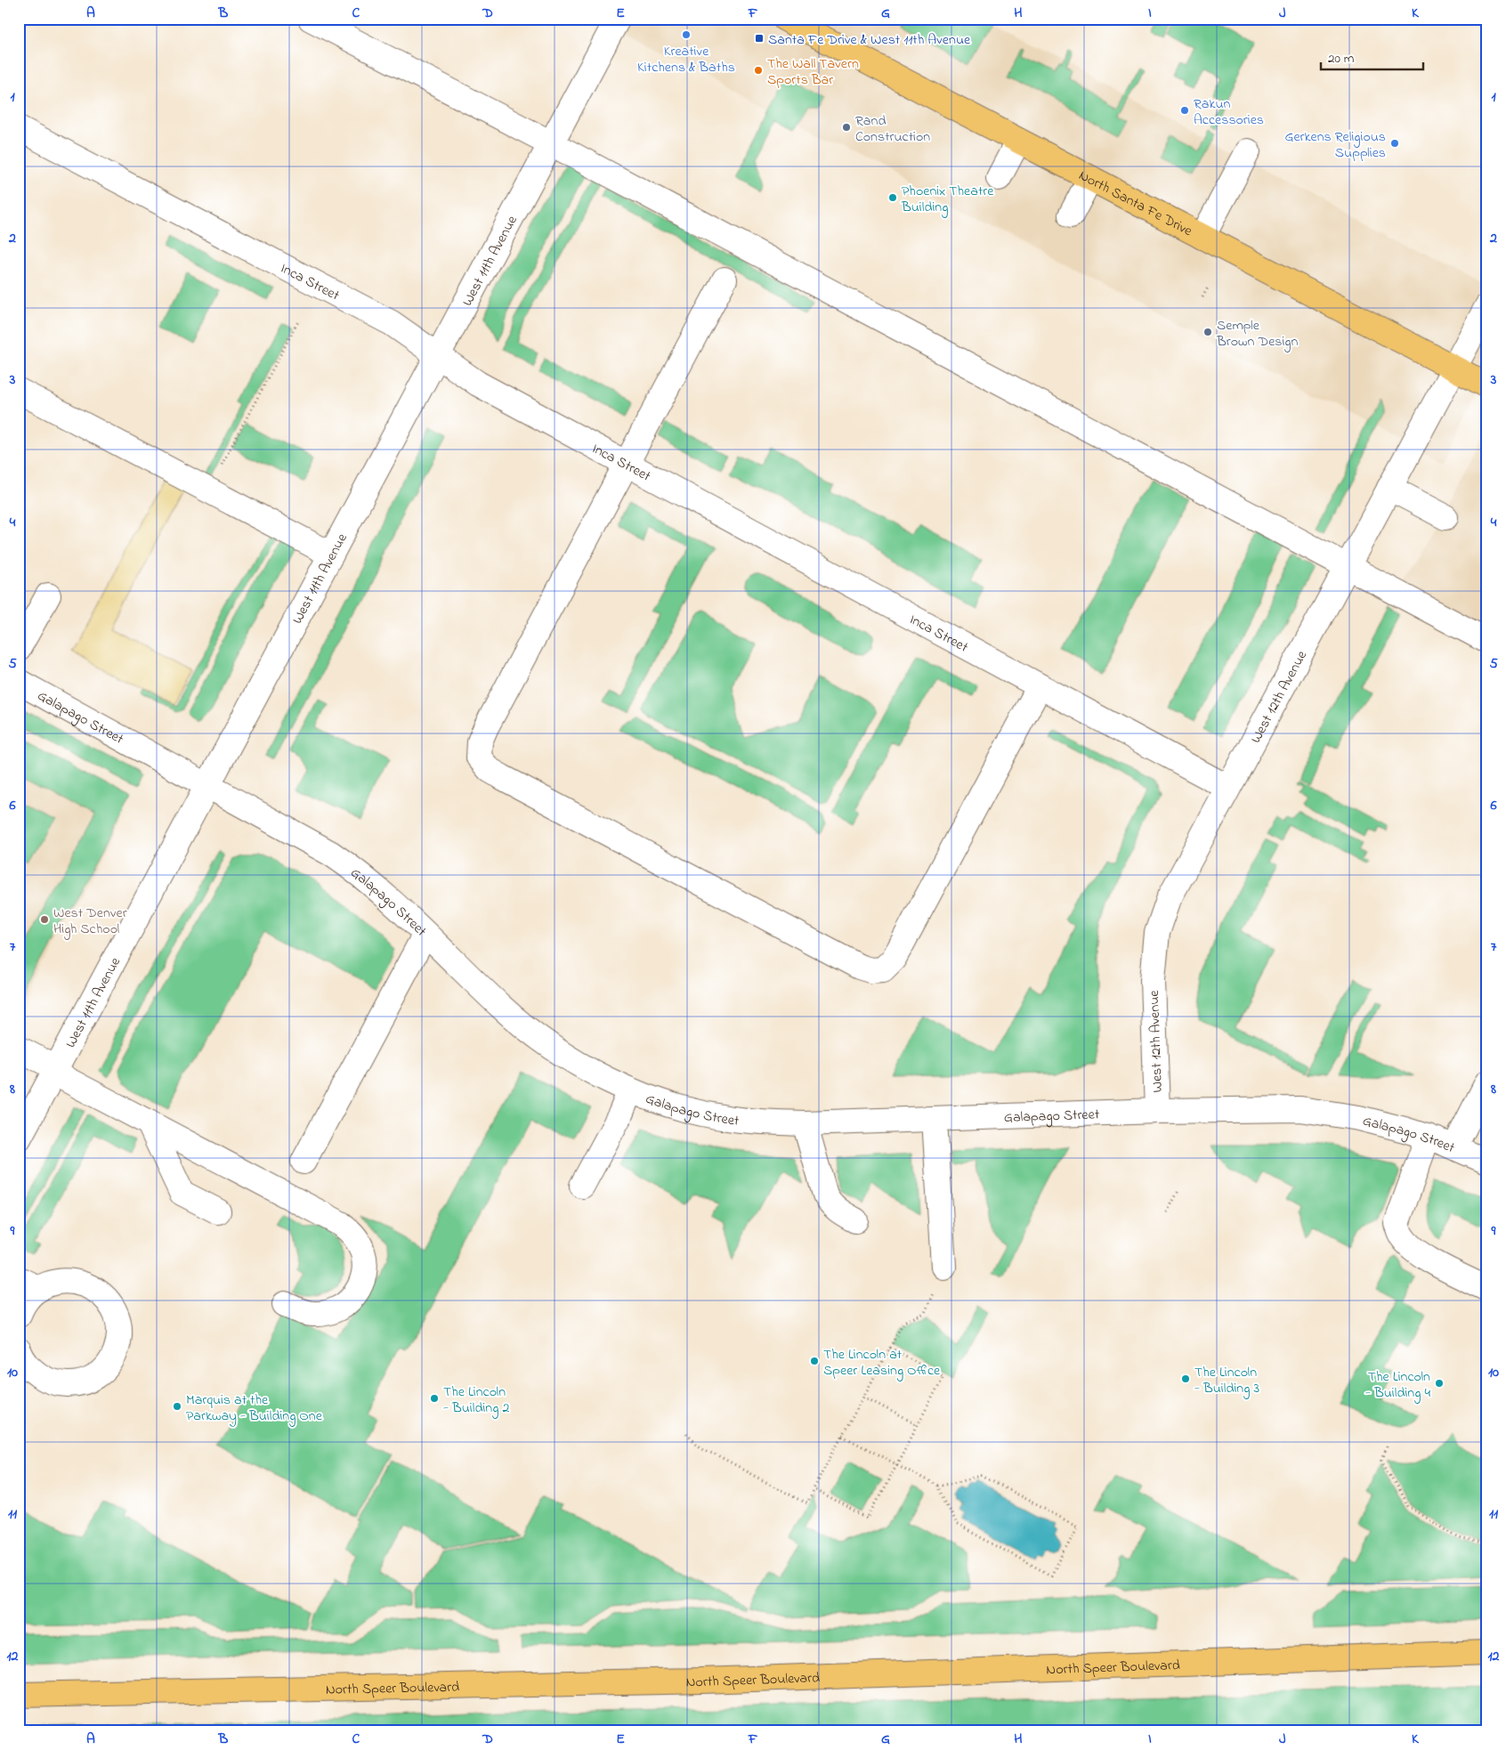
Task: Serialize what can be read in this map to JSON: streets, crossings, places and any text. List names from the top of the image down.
{
  "streets": {
    "main road": ["North Santa Fe Drive", "North Speer Boulevard"],
    "street": [
      "West 11th Avenue",
      "Inca Street",
      "West 12th Avenue",
      "Galapago Street"
    ]
  },
  "crossings": [
    ["North Santa Fe Drive", "West 12th Avenue"],
    ["West 11th Avenue", "Inca Street"],
    ["West 11th Avenue", "Galapago Street"],
    ["Inca Street", "West 12th Avenue"],
    ["West 12th Avenue", "Galapago Street"]
  ],
  "places": {
    "other": [
      "Kreative Kitchens & Baths",
      "The Wall Tavern Sports Bar",
      "Rakun Accessories",
      "Rand Construction",
      "Gerkens Religious Supplies",
      "Phoenix Theatre Building",
      "Semple Brown Design",
      "West Denver High School",
      "The Lincoln at Speer Leasing Office",
      "The Lincoln - Building 3",
      "The Lincoln - Building 4",
      "The Lincoln - Building 2",
      "Marquis at the Parkway - Building One"
    ],
    "transit": ["Santa Fe Drive & West 11th Avenue"]
  },
  "scale_bar": "20 m",
  "grid": {
    "columns": [
      "A",
      "B",
      "C",
      "D",
      "E",
      "F",
      "G",
      "H",
      "I",
      "J",
      "K"
    ],
    "rows": [
      "1",
      "2",
      "3",
      "4",
      "5",
      "6",
      "7",
      "8",
      "9",
      "10",
      "11",
      "12"
    ]
  }
}
